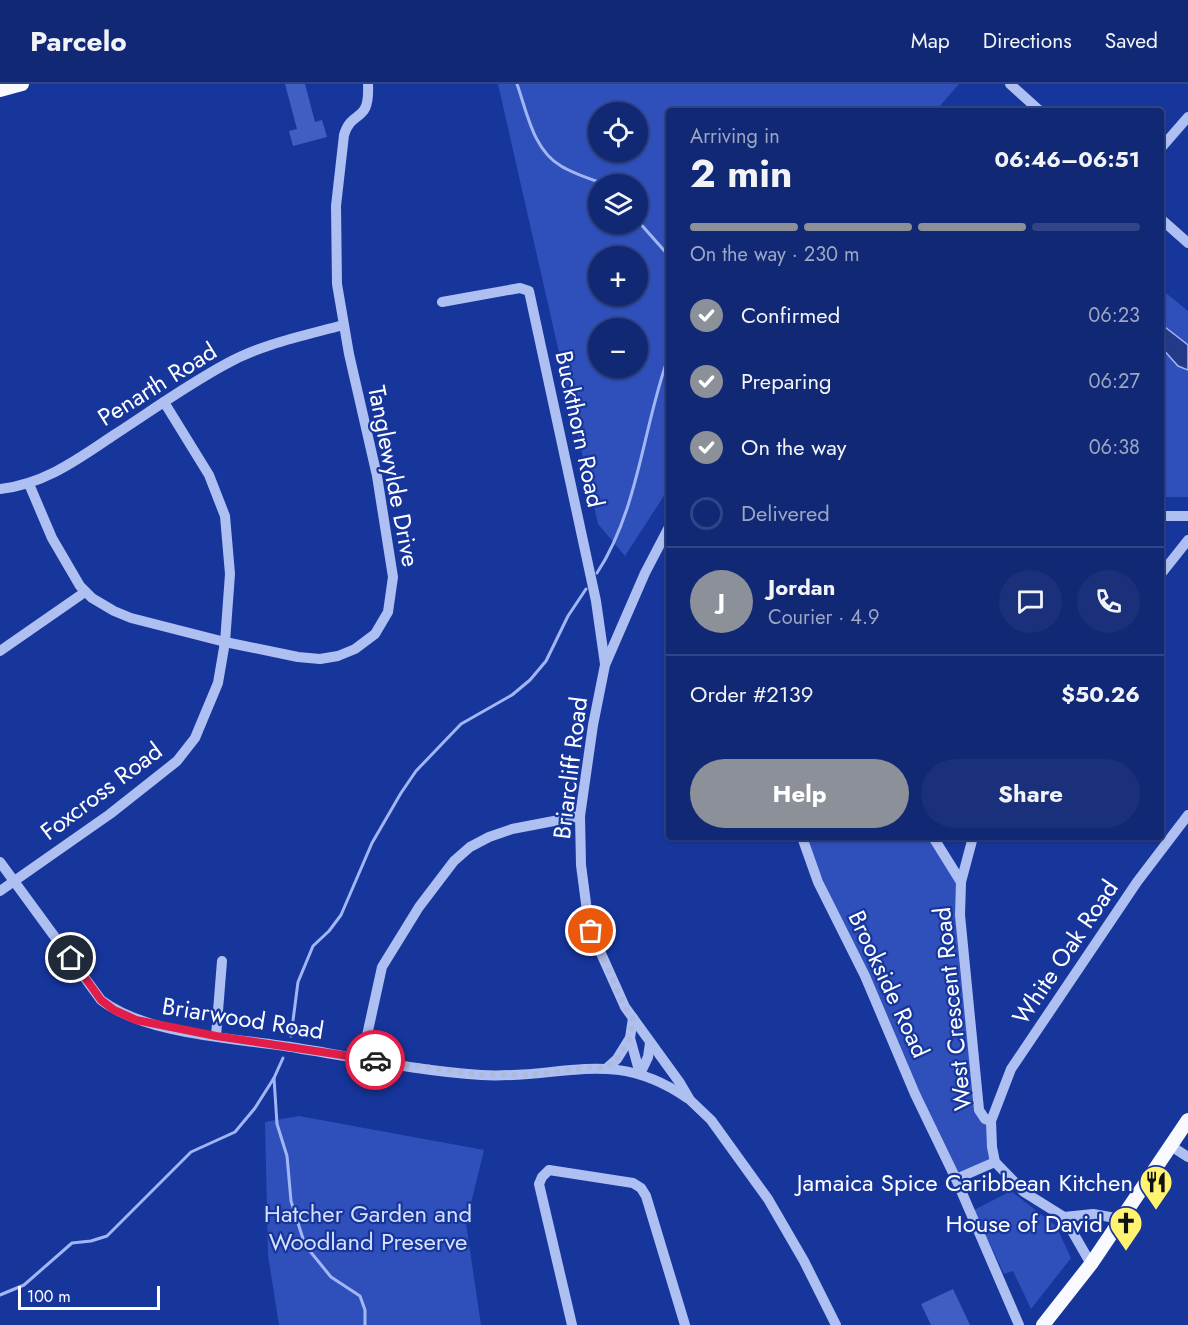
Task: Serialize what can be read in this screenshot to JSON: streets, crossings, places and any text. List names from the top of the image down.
{
  "streets": {
    "street": [
      "Penarth Road",
      "Buckthorn Road",
      "Tanglewylde Drive",
      "Briarcliff Road",
      "Foxcross Road",
      "White Oak Road",
      "Brookside Road",
      "West Crescent Road",
      "Briarwood Road"
    ]
  },
  "crossings": [
    ["Penarth Road", "Tanglewylde Drive"],
    ["Penarth Road", "Foxcross Road"],
    ["Buckthorn Road", "Briarcliff Road"],
    ["Tanglewylde Drive", "Foxcross Road"],
    ["Briarcliff Road", "Briarwood Road"],
    ["Foxcross Road", "Briarwood Road"],
    ["White Oak Road", "West Crescent Road"]
  ],
  "parks": ["Hatcher Garden and Woodland Preserve"],
  "places": {
    "restaurant": ["Jamaica Spice Caribbean Kitchen"],
    "church": ["House of David"]
  },
  "scale_bar": "100 m",
  "page": {
    "header": "Parcelo",
    "nav": ["Map", "Directions", "Saved"],
    "map_buttons": ["+", "−"],
    "heading": ["2 min", "Arriving in", "06:46–06:51"],
    "panel": [
      "Jordan",
      "Courier · 4.9",
      "Order #2139",
      "$50.26"
    ],
    "bar": "On the way · 230 m",
    "list": [
      ["Confirmed", "06:23"],
      ["Preparing", "06:27"],
      ["On the way", "06:38"],
      "Delivered"
    ],
    "round": "J",
    "buttons": ["Help", "Share"],
    "scale": "100 m"
  }
}
